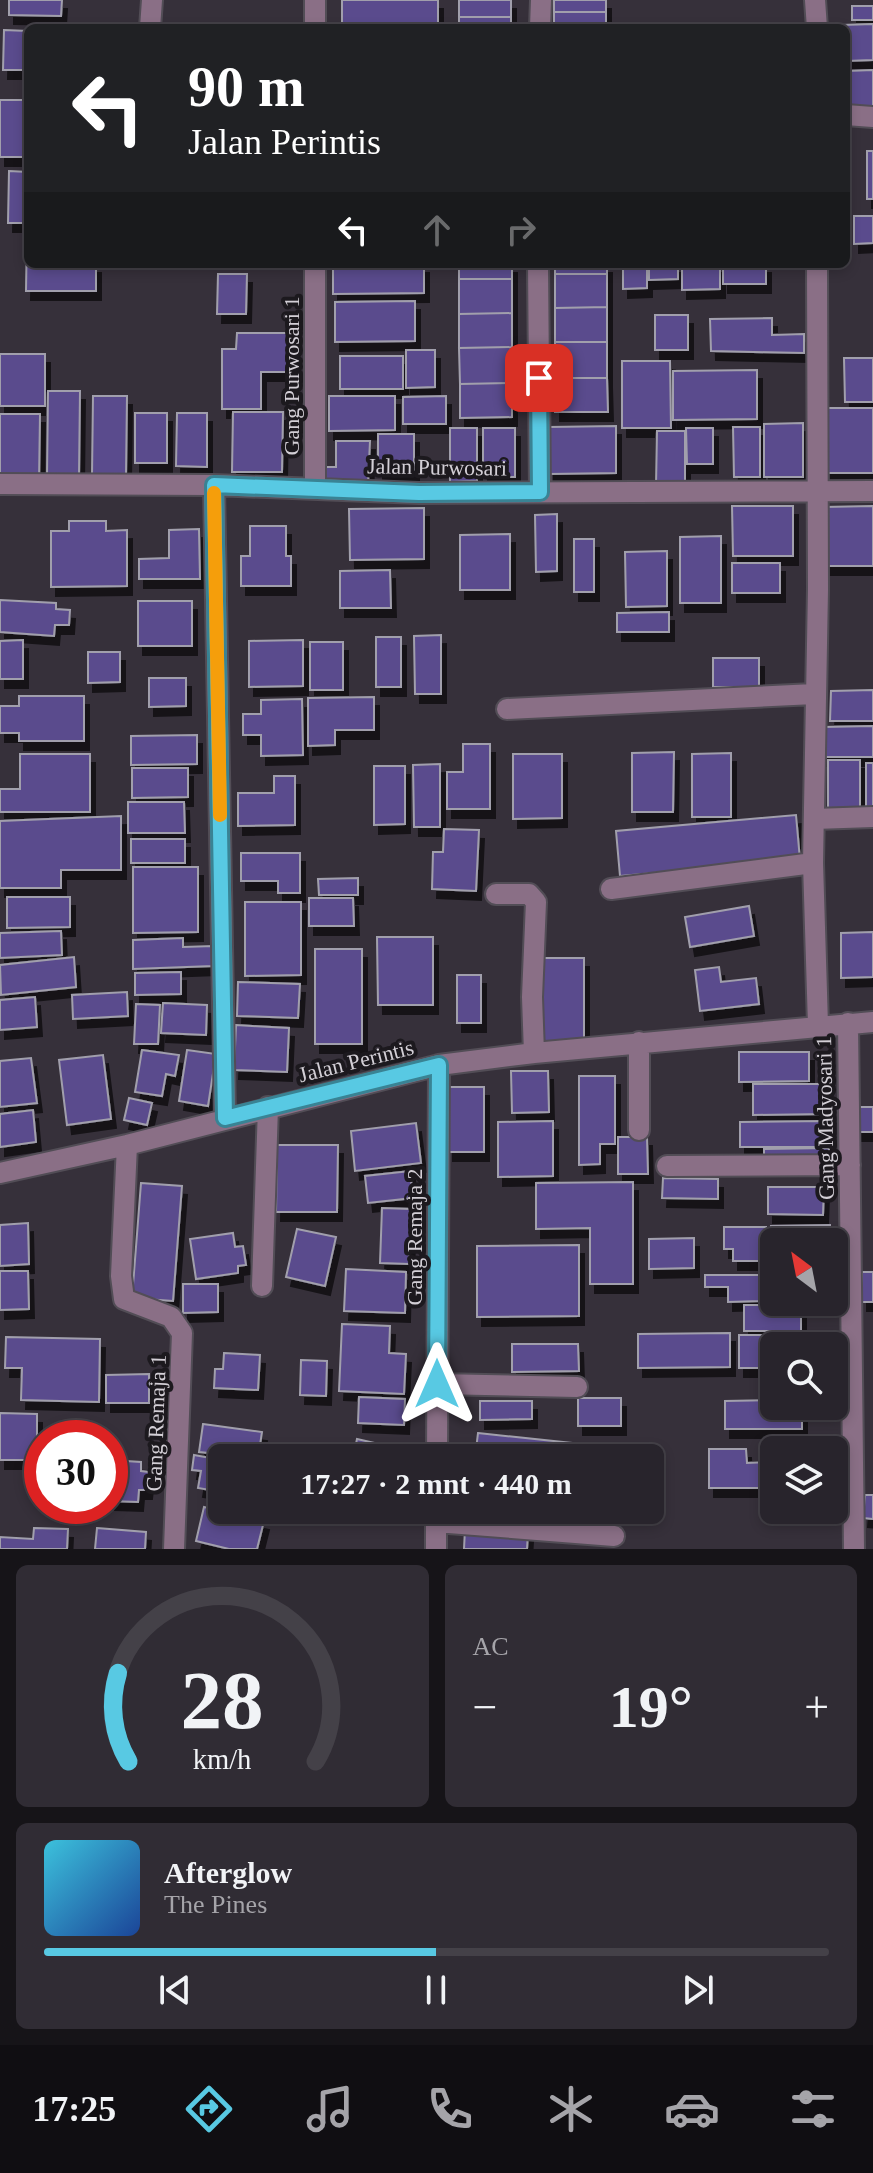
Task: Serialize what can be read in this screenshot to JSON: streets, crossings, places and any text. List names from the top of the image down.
{
  "streets": {
    "street": [
      "Gang Purwosari 1",
      "Jalan Purwosari",
      "Jalan Perintis",
      "Gang Madyosari 1",
      "Gang Remaja 2",
      "Gang Remaja 1"
    ]
  },
  "crossings": [
    ["Gang Purwosari 1", "Jalan Purwosari"],
    ["Jalan Perintis", "Gang Madyosari 1"],
    ["Jalan Perintis", "Gang Remaja 2"],
    ["Jalan Perintis", "Gang Remaja 1"]
  ],
  "north": "top left",
  "page": {
    "turn": ["90 m", "Jalan Perintis"],
    "limit": "30",
    "trip": "17:27 · 2 mnt · 440 m",
    "tile": "AC",
    "heat": ["−", "19°", "+"],
    "song": ["Afterglow", "The Pines"],
    "tabs": "17:25",
    "gauge": ["28", "km/h"]
  }
}
